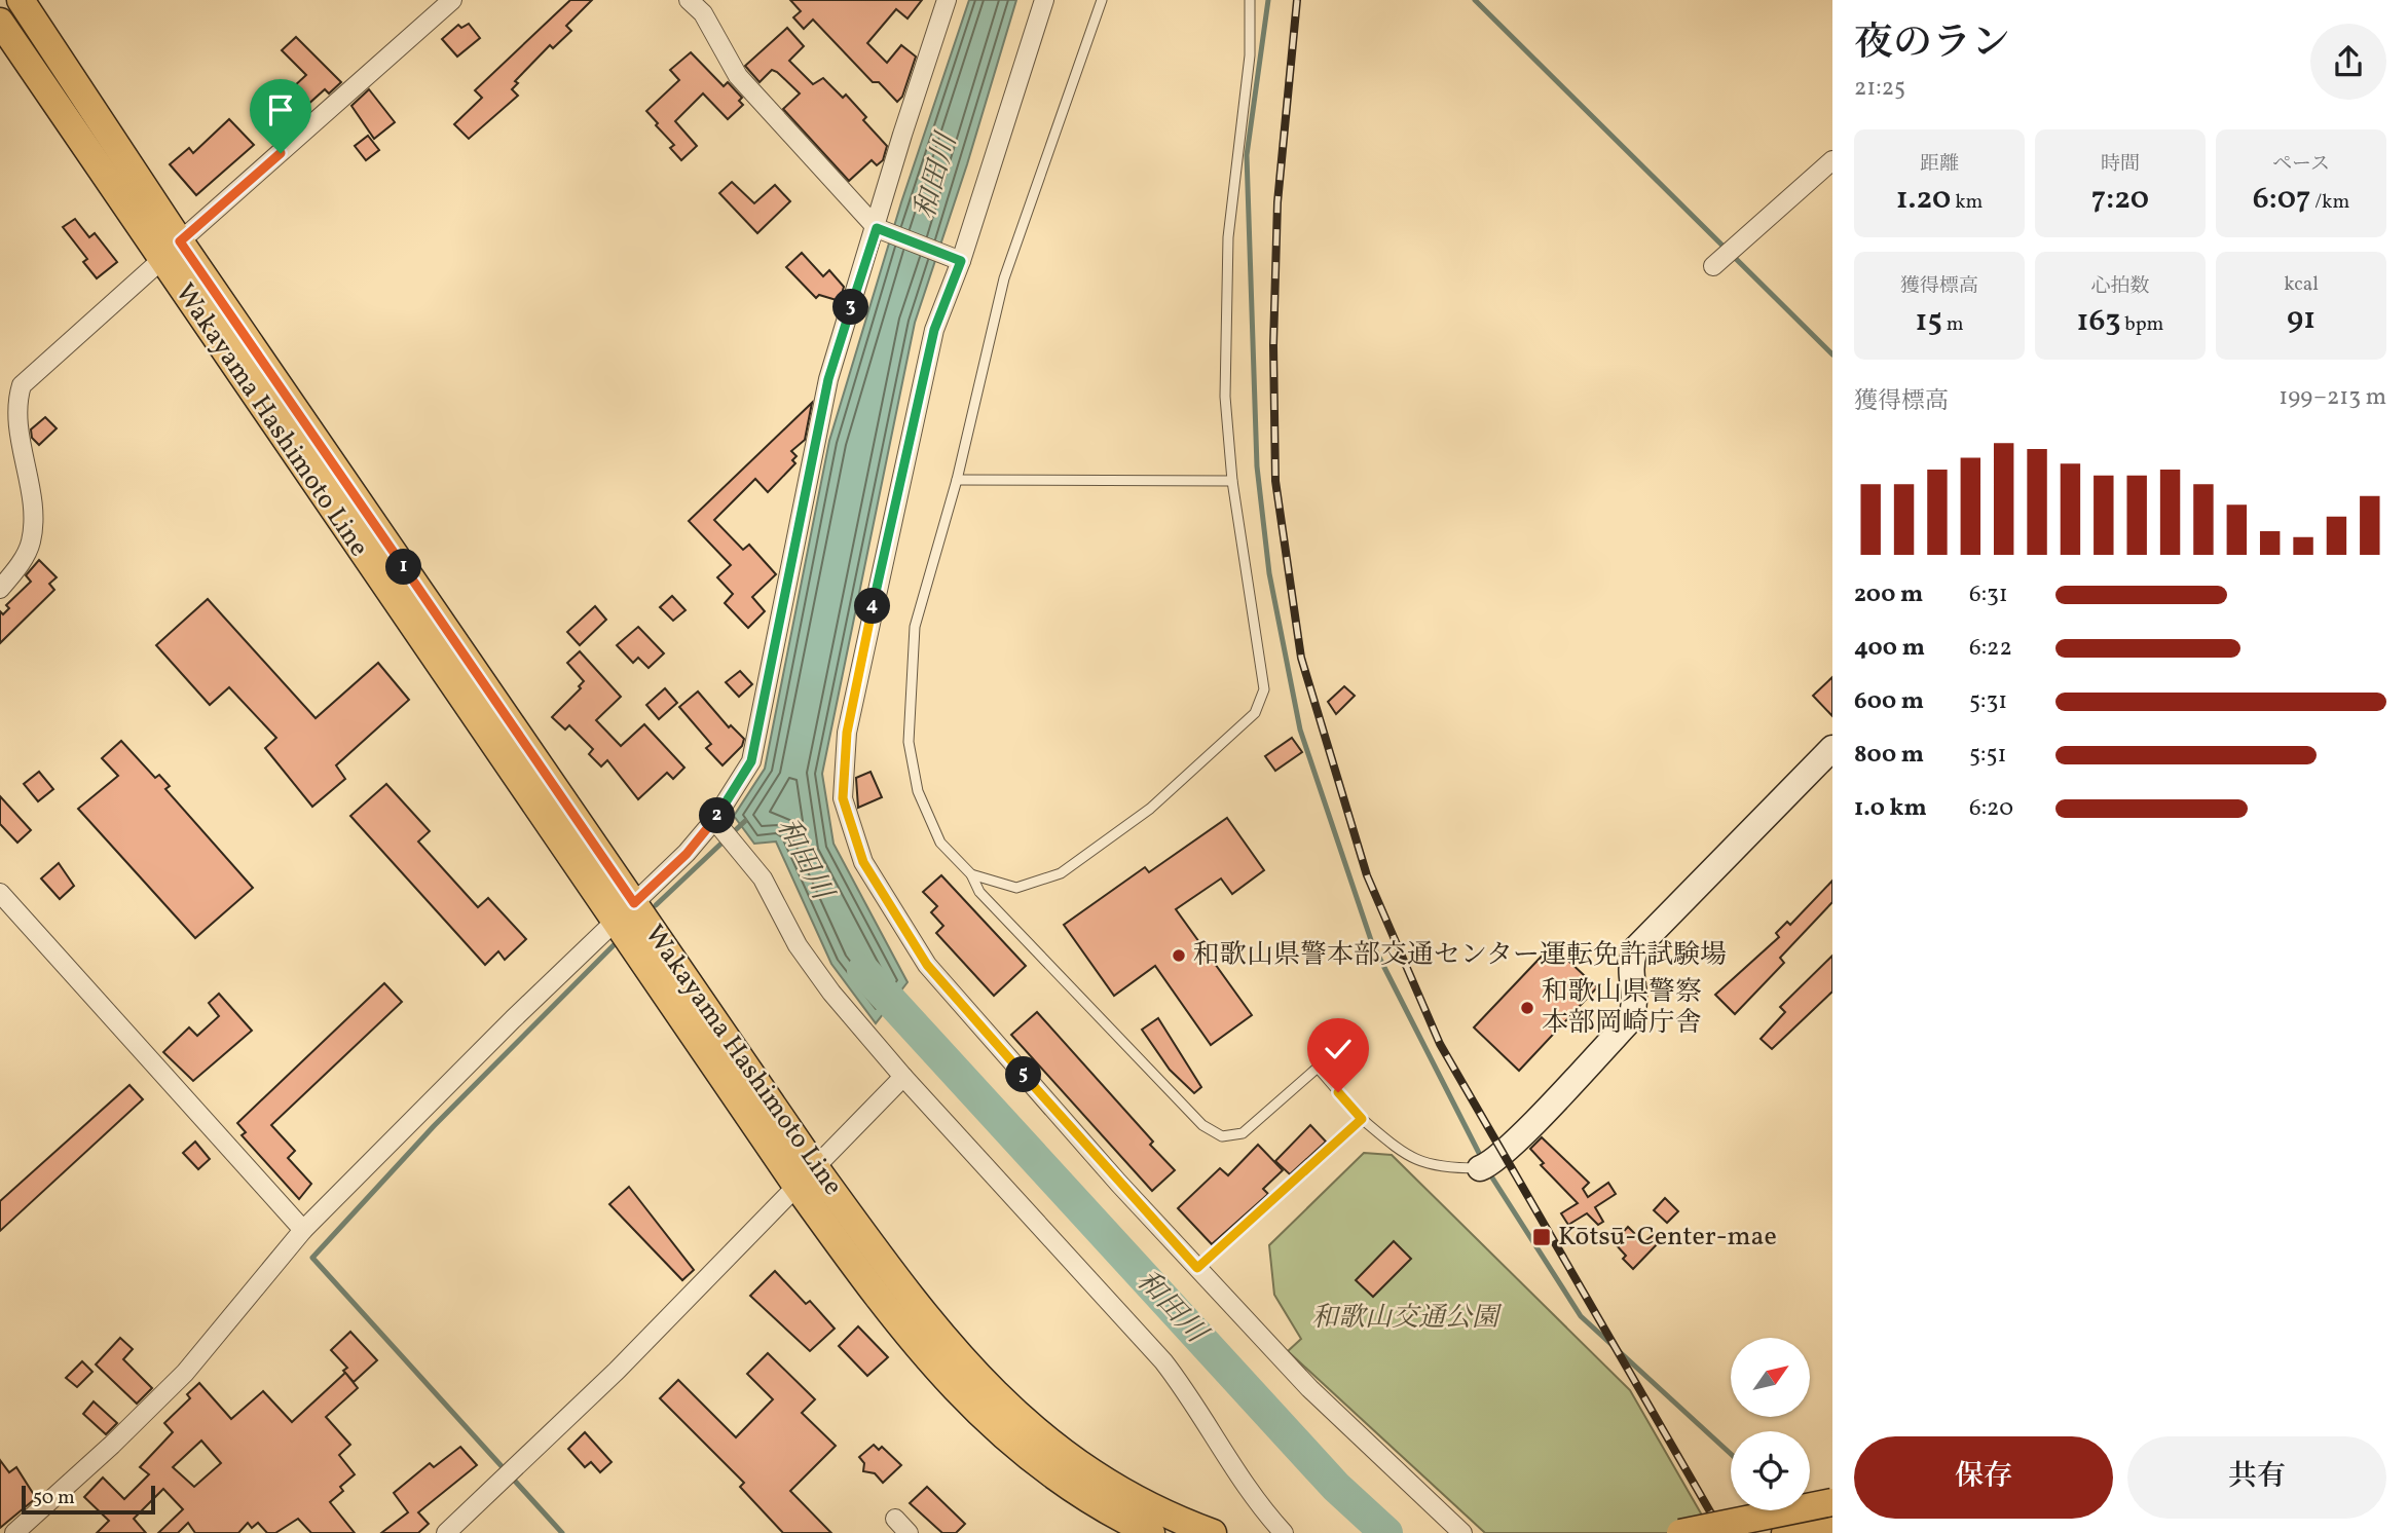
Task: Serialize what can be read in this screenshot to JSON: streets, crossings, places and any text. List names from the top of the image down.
{
  "streets": {
    "main road": ["Wakayama Hashimoto Line"]
  },
  "water": ["和田川"],
  "parks": ["和歌山交通公園"],
  "places": {
    "other": ["和歌山県警本部交通センター運転免許試験場", "和歌山県警察 本部岡崎庁舎"],
    "transit": ["Kōtsū-Center-mae"]
  },
  "scale_bar": "50 m",
  "north": "top right",
  "page": {
    "heading": ["夜のラン", "21:25"],
    "stats": [
      ["距離", "1.20 km"],
      ["時間", "7:20"],
      ["ペース", "6:07 /km"],
      ["獲得標高", "15 m"],
      ["心拍数", "163 bpm"],
      ["kcal", "91"]
    ],
    "pins": [
      "3",
      "1",
      "4",
      "2",
      "5"
    ],
    "chart": ["獲得標高", "199–213 m"],
    "list": [
      {
        "name": "200 m",
        "note": "6:31"
      },
      {
        "name": "400 m",
        "note": "6:22"
      },
      {
        "name": "600 m",
        "note": "5:31"
      },
      {
        "name": "800 m",
        "note": "5:51"
      },
      {
        "name": "1.0 km",
        "note": "6:20"
      }
    ],
    "buttons": ["保存", "共有"],
    "scale": "50 m"
  }
}
